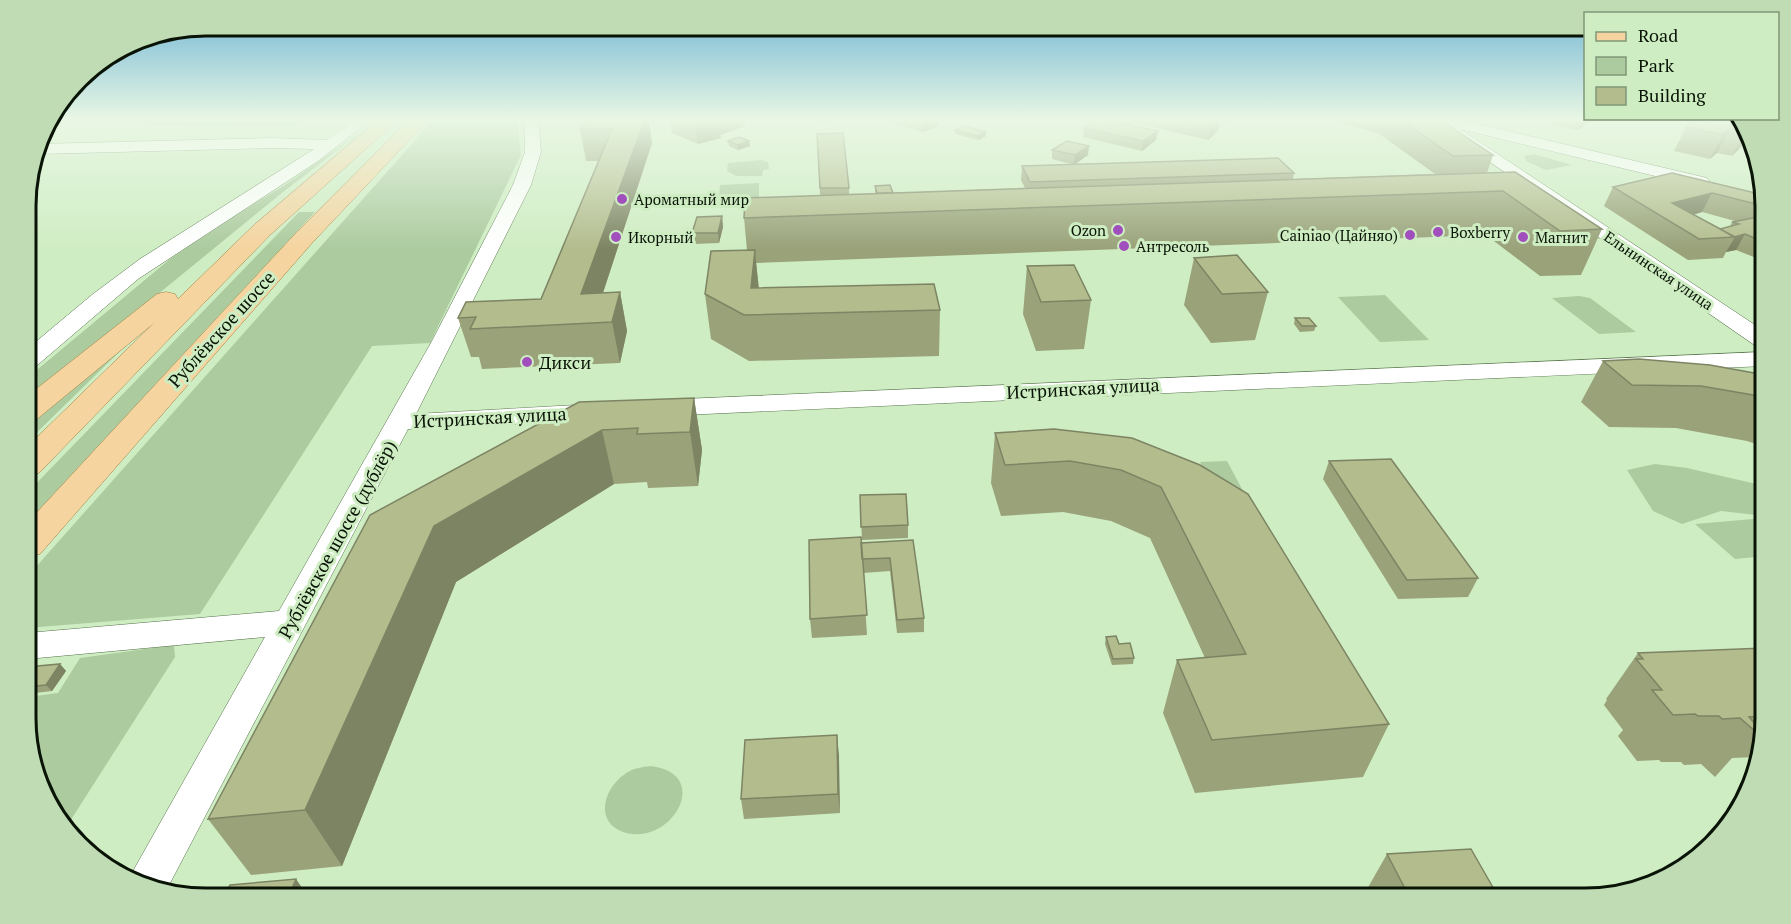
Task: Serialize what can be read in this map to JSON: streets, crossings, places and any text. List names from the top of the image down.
{
  "streets": {
    "main road": ["Рублёвское шоссе"],
    "street": ["Ельнинская улица", "Истринская улица", "Рублёвское шоссе (дублёр)"]
  },
  "crossings": [
    ["Истринская улица", "Рублёвское шоссе (дублёр)"]
  ],
  "places": [
    "Ароматный мир",
    "Ozon",
    "Boxberry",
    "Cainiao (Цайняо)",
    "Икорный",
    "Магнит",
    "Антресоль",
    "Дикси"
  ],
  "legend": ["Road", "Park", "Building"]
}
